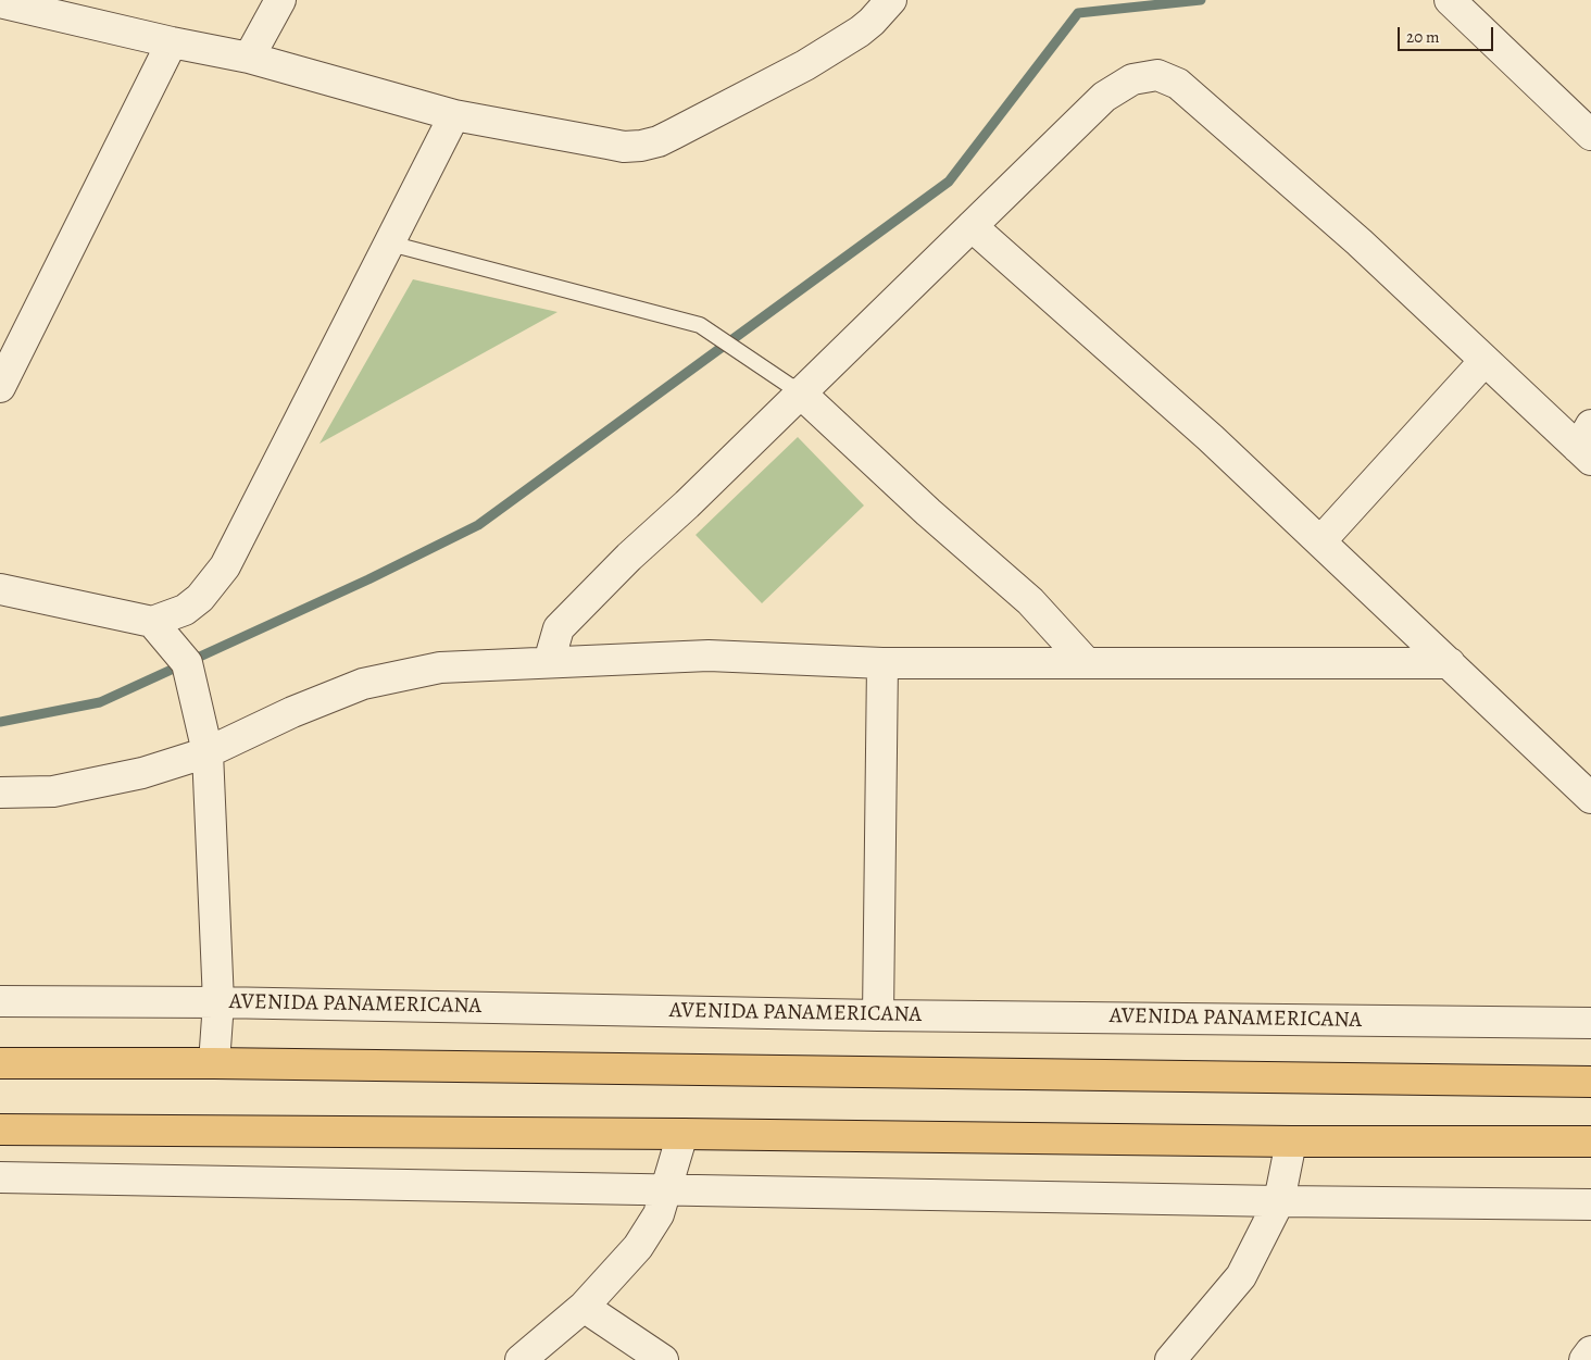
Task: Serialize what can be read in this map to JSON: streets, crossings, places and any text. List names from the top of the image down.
{
  "streets": {
    "street": ["AVENIDA PANAMERICANA"]
  },
  "scale_bar": "20 m"
}
